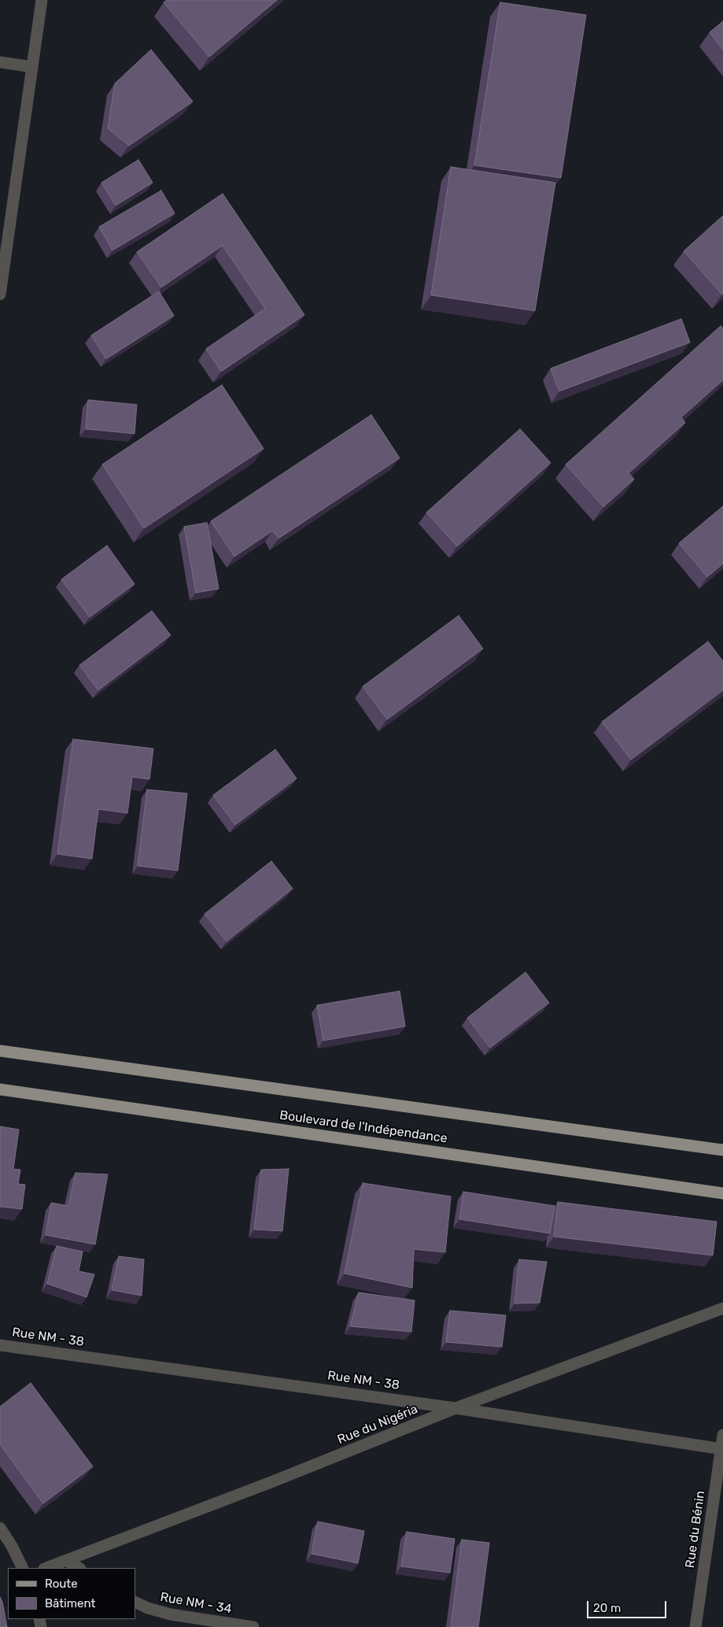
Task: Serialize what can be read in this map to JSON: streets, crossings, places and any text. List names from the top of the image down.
{
  "streets": {
    "main road": ["Boulevard de l'Indépendance"],
    "street": [
      "Rue NM - 38",
      "Rue du Nigéria",
      "Rue du Bénin",
      "Rue NM - 34"
    ]
  },
  "crossings": [
    ["Rue NM - 38", "Rue du Nigéria"],
    ["Rue NM - 38", "Rue du Bénin"]
  ],
  "legend": ["Route", "Bâtiment"],
  "scale_bar": "20 m"
}
